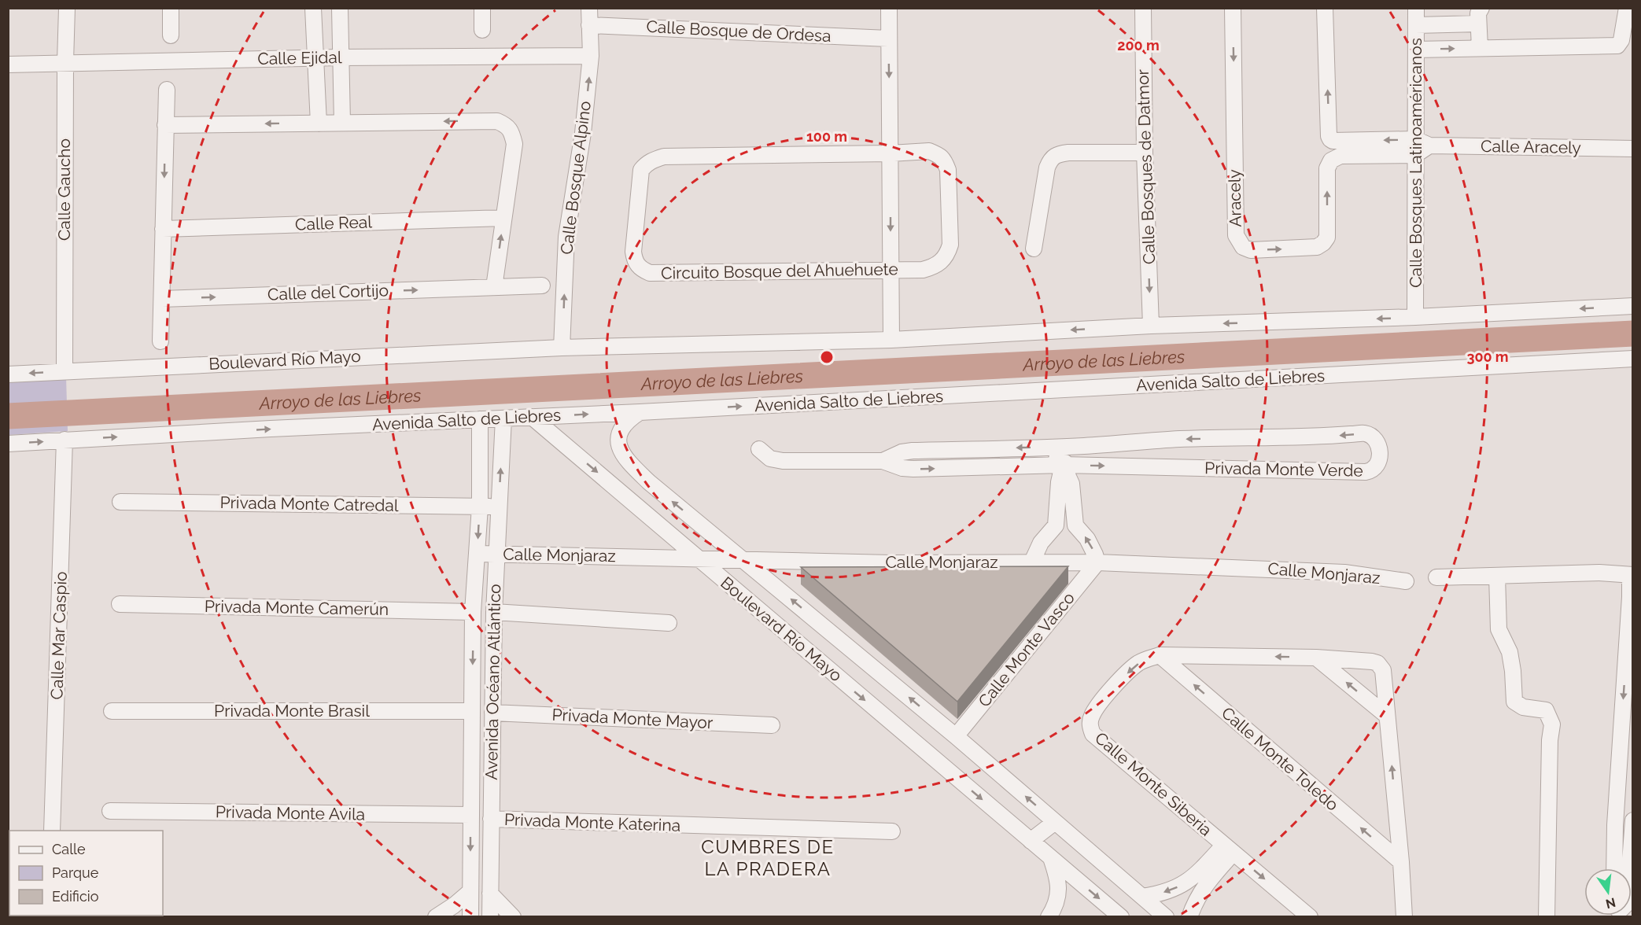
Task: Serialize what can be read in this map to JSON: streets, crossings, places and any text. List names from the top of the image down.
{
  "streets": {
    "street": [
      "Calle Bosque de Ordesa",
      "Calle Ejidal",
      "Calle Aracely",
      "Calle Bosques Latinoaméricanos",
      "Calle Bosques de Datmor",
      "Calle Bosque Alpino",
      "Calle Gaucho",
      "Aracely",
      "Calle Real",
      "Circuito Bosque del Ahuehuete",
      "Calle del Cortijo",
      "Boulevard Río Mayo",
      "Avenida Salto de Liebres",
      "Privada Monte Verde",
      "Privada Monte Catredal",
      "Calle Monjaraz",
      "Privada Monte Camerún",
      "Calle Mar Caspio",
      "Calle Monte Vasco",
      "Avenida Océano Atlántico",
      "Privada Monte Brasil",
      "Privada Monte Mayor",
      "Calle Monte Toledo",
      "Calle Monte Siberia",
      "Privada Monte Avila",
      "Privada Monte Katerina"
    ]
  },
  "crossings": [
    ["Calle Bosque de Ordesa", "Calle Bosque Alpino"],
    ["Calle Ejidal", "Calle Bosque Alpino"],
    ["Calle Ejidal", "Calle Gaucho"],
    ["Calle Aracely", "Calle Bosques Latinoaméricanos"],
    ["Calle Bosques Latinoaméricanos", "Aracely"],
    ["Calle Bosque Alpino", "Boulevard Río Mayo"],
    ["Calle Gaucho", "Boulevard Río Mayo"],
    ["Boulevard Río Mayo", "Avenida Salto de Liebres"],
    ["Boulevard Río Mayo", "Calle Monjaraz"],
    ["Boulevard Río Mayo", "Calle Monte Vasco"],
    ["Avenida Salto de Liebres", "Calle Mar Caspio"],
    ["Avenida Salto de Liebres", "Avenida Océano Atlántico"],
    ["Privada Monte Catredal", "Avenida Océano Atlántico"],
    ["Calle Monjaraz", "Calle Monte Vasco"],
    ["Calle Monjaraz", "Avenida Océano Atlántico"],
    ["Privada Monte Camerún", "Avenida Océano Atlántico"],
    ["Avenida Océano Atlántico", "Privada Monte Brasil"],
    ["Avenida Océano Atlántico", "Privada Monte Mayor"],
    ["Avenida Océano Atlántico", "Privada Monte Avila"],
    ["Avenida Océano Atlántico", "Privada Monte Katerina"],
    ["Calle Monte Toledo", "Calle Monte Siberia"]
  ],
  "one_way": [
    "Calle Bosques de Datmor",
    "Calle Bosque Alpino",
    "Calle del Cortijo",
    "Calle Monte Toledo"
  ],
  "districts": ["CUMBRES DE LA PRADERA"],
  "water": ["Arroyo de las Liebres"],
  "legend": ["Calle", "Parque", "Edificio"],
  "north": "bottom",
  "rings": ["200 m", "100 m", "300 m"]
}
